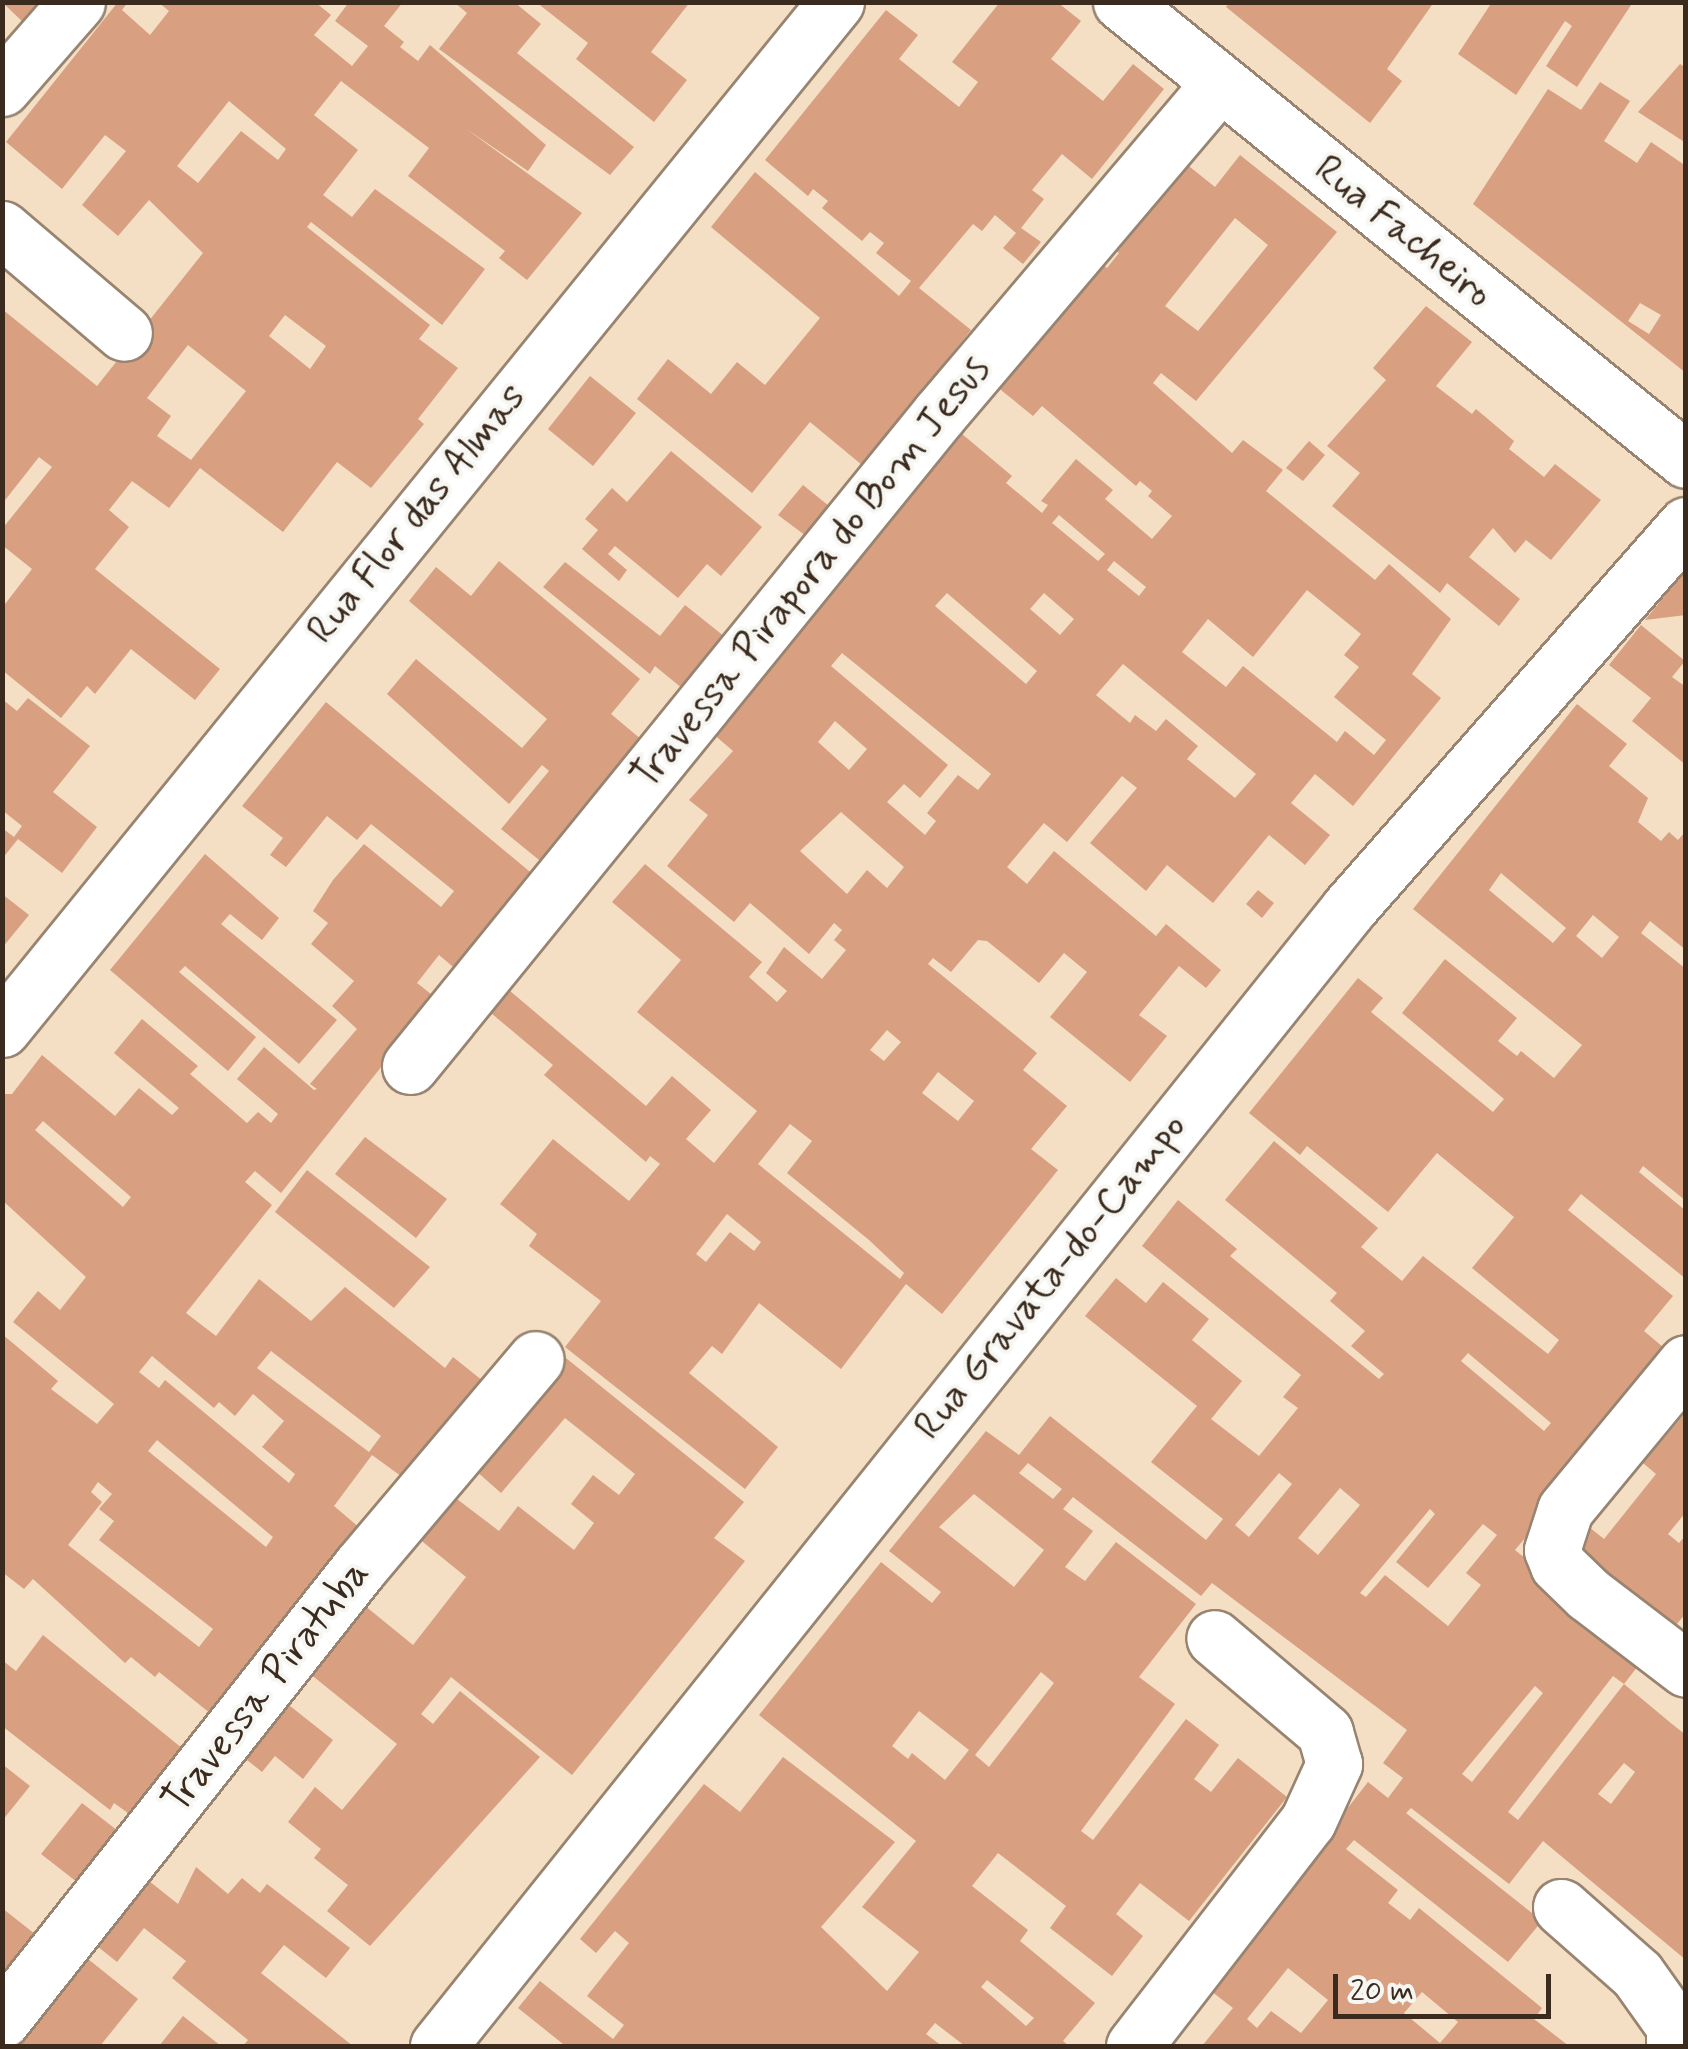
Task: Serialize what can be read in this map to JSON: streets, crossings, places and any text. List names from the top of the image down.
{
  "streets": {
    "street": [
      "Rua Facheiro",
      "Rua Flor das Almas",
      "Travessa Pirapora do Bom Jesus",
      "Rua Gravata-do-Campo",
      "Travessa Piratuba"
    ]
  },
  "crossings": [
    ["Rua Facheiro", "Travessa Pirapora do Bom Jesus"]
  ],
  "scale_bar": "20 m"
}
